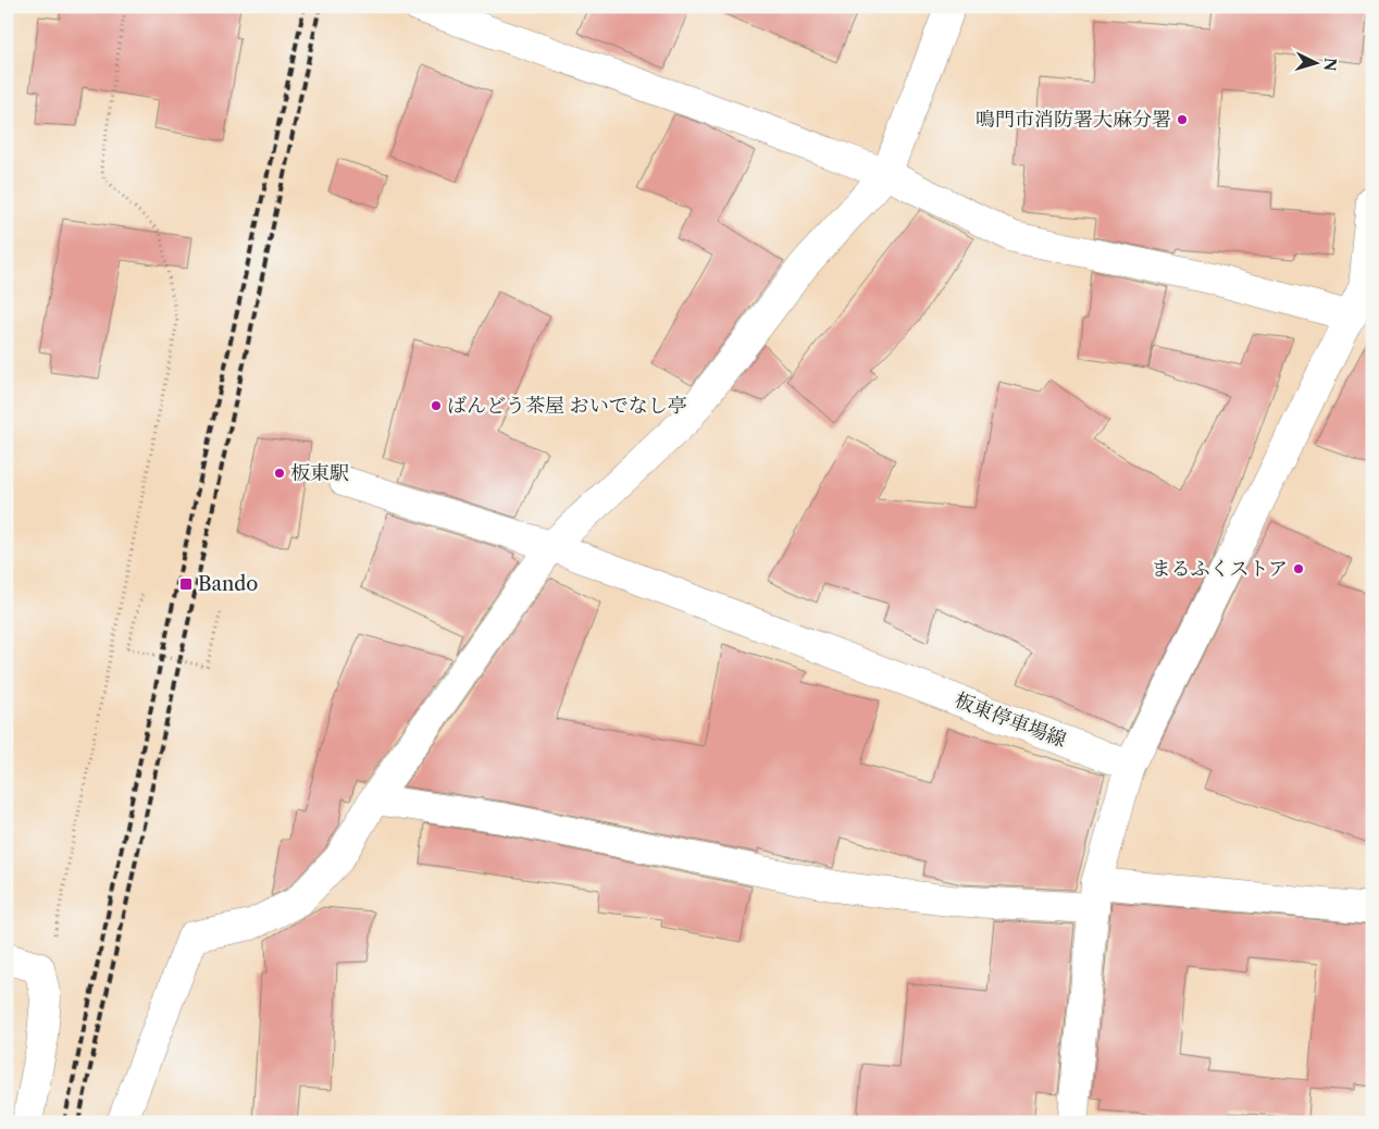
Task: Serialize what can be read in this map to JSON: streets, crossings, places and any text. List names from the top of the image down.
{
  "streets": {
    "street": ["板東停車場線"]
  },
  "places": {
    "other": [
      "鳴門市消防署大麻分署",
      "ばんどう茶屋 おいでなし亭",
      "板東駅",
      "まるふくストア"
    ],
    "transit": ["Bando"]
  },
  "north": "right"
}
